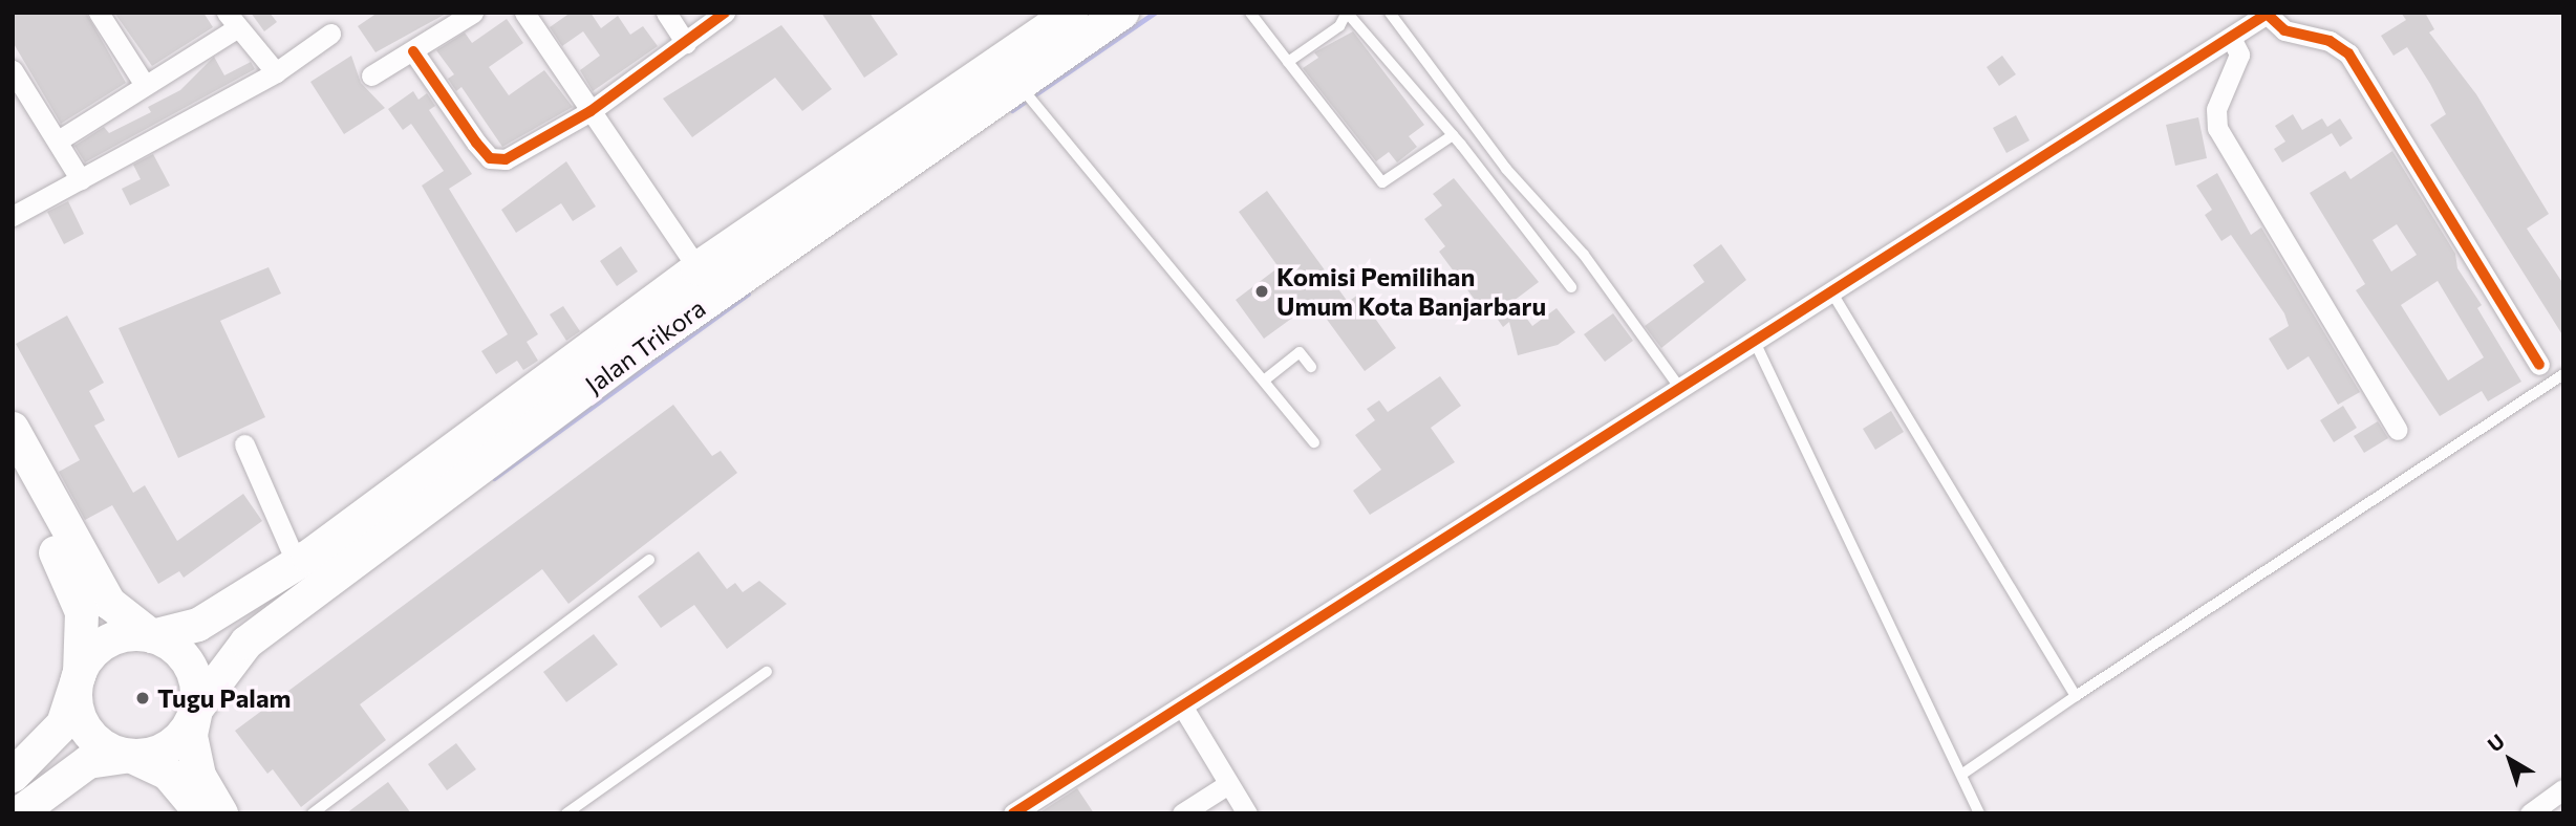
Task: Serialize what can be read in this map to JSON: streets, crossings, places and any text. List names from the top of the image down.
{
  "streets": {
    "main road": ["Jalan Trikora"]
  },
  "places": ["Komisi Pemilihan Umum Kota Banjarbaru", "Tugu Palam"],
  "north": "top left"
}
